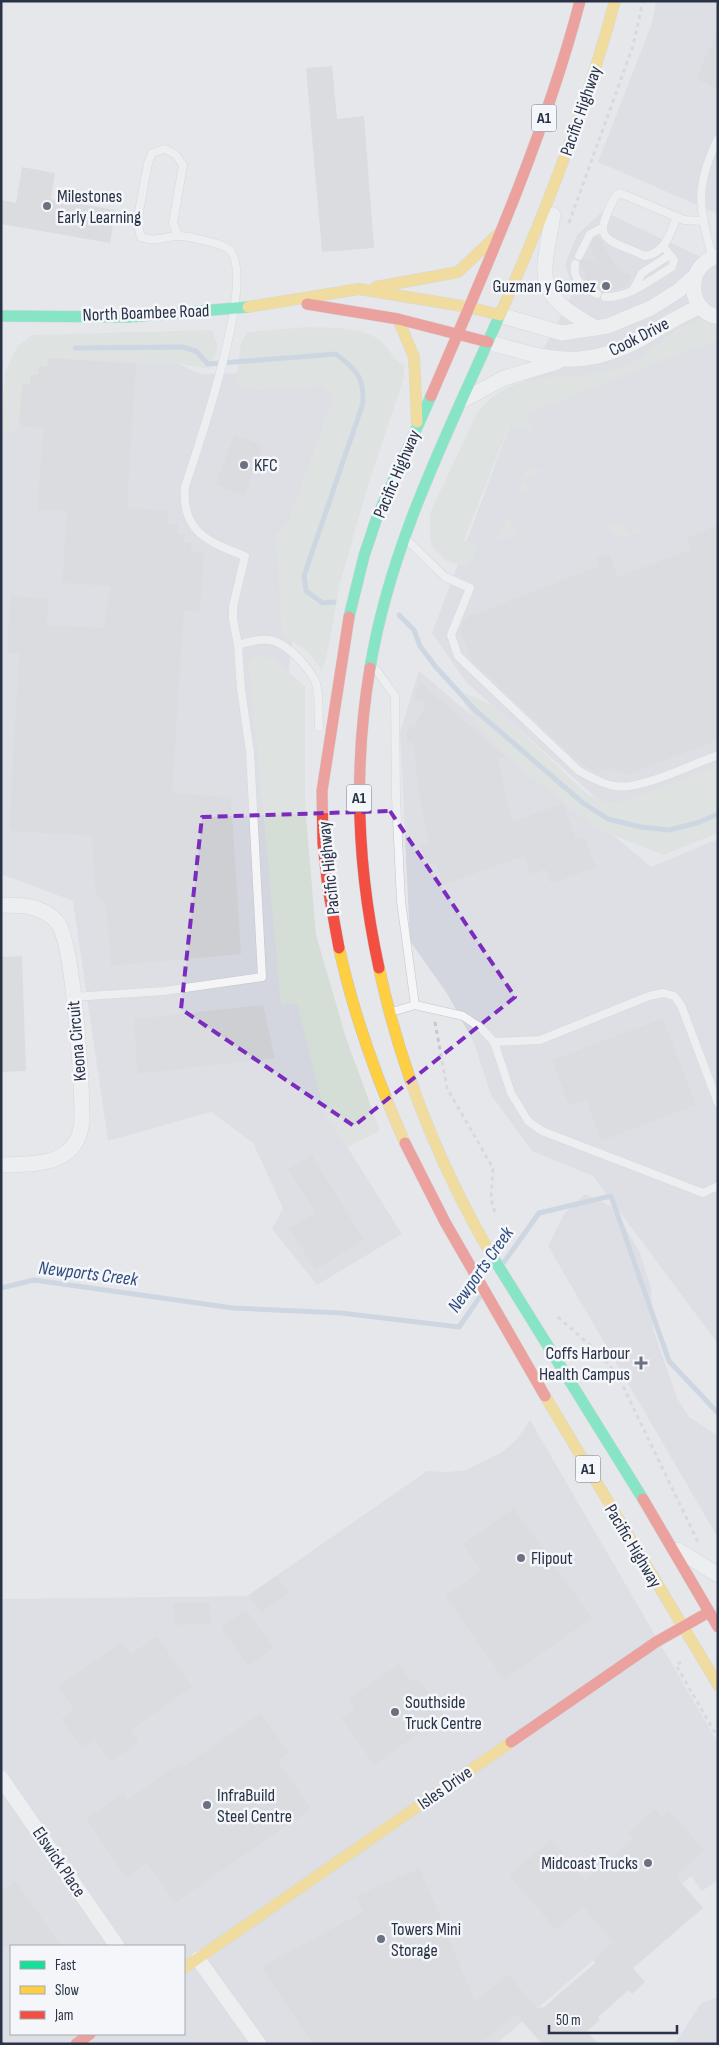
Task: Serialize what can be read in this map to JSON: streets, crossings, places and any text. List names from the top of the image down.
{
  "streets": {
    "main road": [
      "Pacific Highway",
      "A1",
      "North Boambee Road",
      "Isles Drive"
    ],
    "street": ["Cook Drive", "Keona Circuit", "Elswick Place"]
  },
  "crossings": [
    ["Pacific Highway", "North Boambee Road"],
    ["Pacific Highway", "Cook Drive"],
    ["Pacific Highway", "Isles Drive"],
    ["North Boambee Road", "Cook Drive"]
  ],
  "water": ["Newports Creek"],
  "places": {
    "other": [
      "Milestones Early Learning",
      "Guzman y Gomez",
      "KFC",
      "Flipout",
      "Southside Truck Centre",
      "InfraBuild Steel Centre",
      "Midcoast Trucks",
      "Towers Mini Storage"
    ],
    "health": ["Coffs Harbour Health Campus"]
  },
  "legend": ["Fast", "Slow", "Jam"],
  "scale_bar": "50 m"
}
